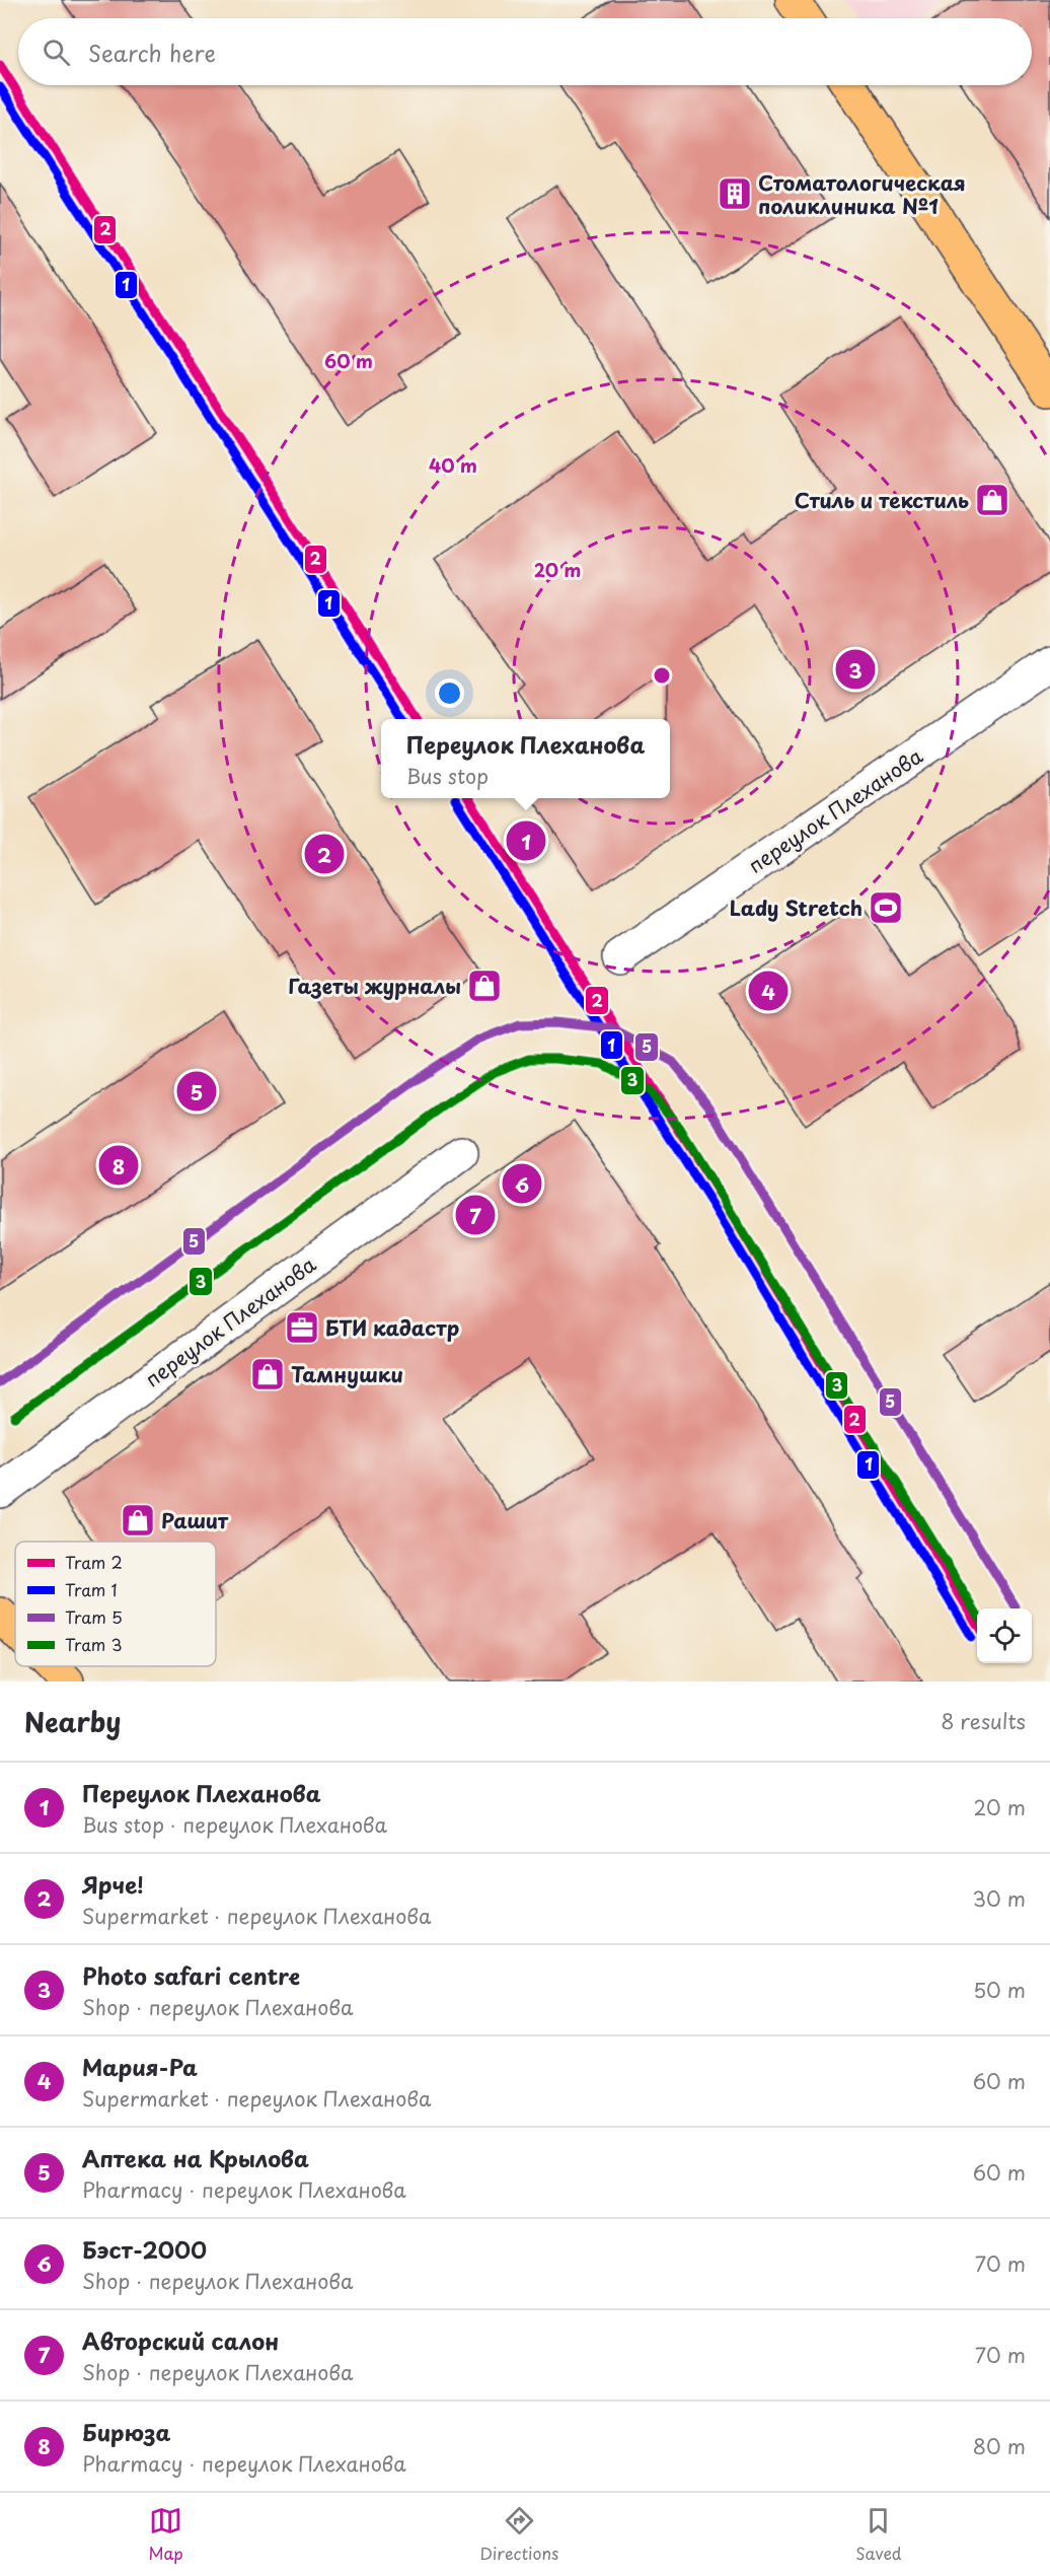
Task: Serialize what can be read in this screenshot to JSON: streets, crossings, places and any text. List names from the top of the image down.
{
  "streets": {
    "street": ["переулок Плеханова"]
  },
  "places": {
    "building": ["Стоматологическая поликлиника №1"],
    "shop": [
      "Стиль и текстиль",
      "Газеты журналы",
      "Тамнушки",
      "Рашит"
    ],
    "sports": ["Lady Stretch"],
    "office": ["БТИ кадастр"]
  },
  "lines": [
    "tram line 2",
    "tram line 1",
    "tram line 5",
    "tram line 3"
  ],
  "legend": [
    "Tram 2",
    "Tram 1",
    "Tram 5",
    "Tram 3"
  ],
  "page": {
    "search": "Search here",
    "pins": [
      "3",
      "1",
      "2",
      "4",
      "5",
      "8",
      "6",
      "7"
    ],
    "popup": ["Переулок Плеханова", "Bus stop"],
    "heading": ["Nearby", "8 results"],
    "list": [
      {
        "mark": "1",
        "name": "Переулок Плеханова",
        "note": "Bus stop · переулок Плеханова",
        "value": "20 m"
      },
      {
        "mark": "2",
        "name": "Ярче!",
        "note": "Supermarket · переулок Плеханова",
        "value": "30 m"
      },
      {
        "mark": "3",
        "name": "Photo safari centre",
        "note": "Shop · переулок Плеханова",
        "value": "50 m"
      },
      {
        "mark": "4",
        "name": "Мария-Ра",
        "note": "Supermarket · переулок Плеханова",
        "value": "60 m"
      },
      {
        "mark": "5",
        "name": "Аптека на Крылова",
        "note": "Pharmacy · переулок Плеханова",
        "value": "60 m"
      },
      {
        "mark": "6",
        "name": "Бэст-2000",
        "note": "Shop · переулок Плеханова",
        "value": "70 m"
      },
      {
        "mark": "7",
        "name": "Авторский салон",
        "note": "Shop · переулок Плеханова",
        "value": "70 m"
      },
      {
        "mark": "8",
        "name": "Бирюза",
        "note": "Pharmacy · переулок Плеханова",
        "value": "80 m"
      }
    ],
    "nav": ["Map", "Directions", "Saved"]
  },
  "rings": ["60 m", "40 m", "20 m"]
}
